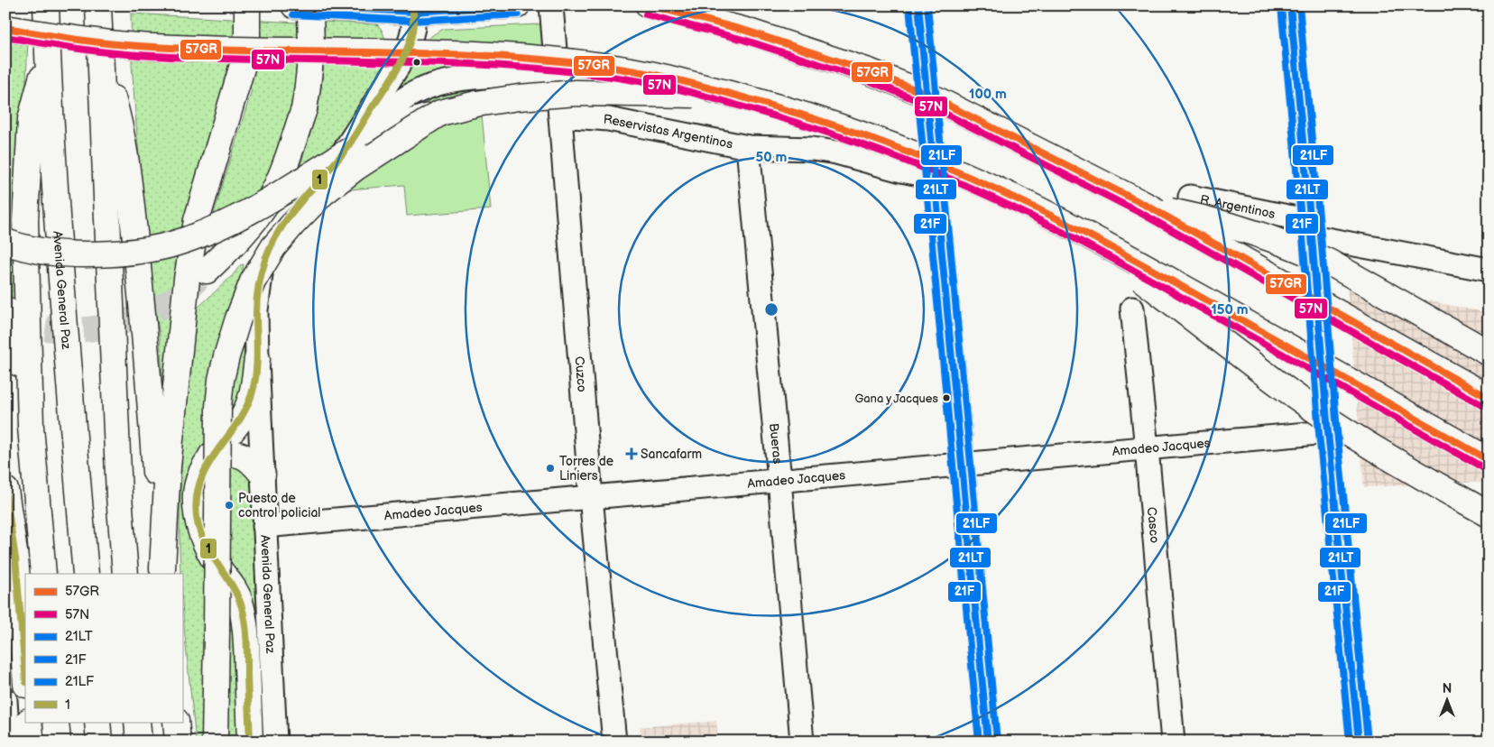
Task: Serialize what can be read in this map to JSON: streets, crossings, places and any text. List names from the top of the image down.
{
  "streets": {
    "main road": ["Avenida General Paz"],
    "street": [
      "Reservistas Argentinos",
      "R. Argentinos",
      "Cuzco",
      "Bueras",
      "Amadeo Jacques",
      "Casco"
    ]
  },
  "crossings": [
    ["Reservistas Argentinos", "Cuzco"],
    ["Reservistas Argentinos", "Bueras"],
    ["Avenida General Paz", "Amadeo Jacques"],
    ["Cuzco", "Amadeo Jacques"],
    ["Bueras", "Amadeo Jacques"],
    ["Amadeo Jacques", "Casco"]
  ],
  "places": {
    "other": ["Gana y Jacques", "Torres de Liniers", "Puesto de control policial"],
    "health": ["Sancafarm"]
  },
  "lines": [
    "transit line 57GR",
    "transit line 21LT",
    "transit line 21LF",
    "transit line 1",
    "transit line 21F",
    "transit line 57N"
  ],
  "legend": [
    "57GR",
    "57N",
    "21LT",
    "21F",
    "21LF",
    "1"
  ],
  "north": "top",
  "rings": ["100 m", "50 m", "150 m"]
}
